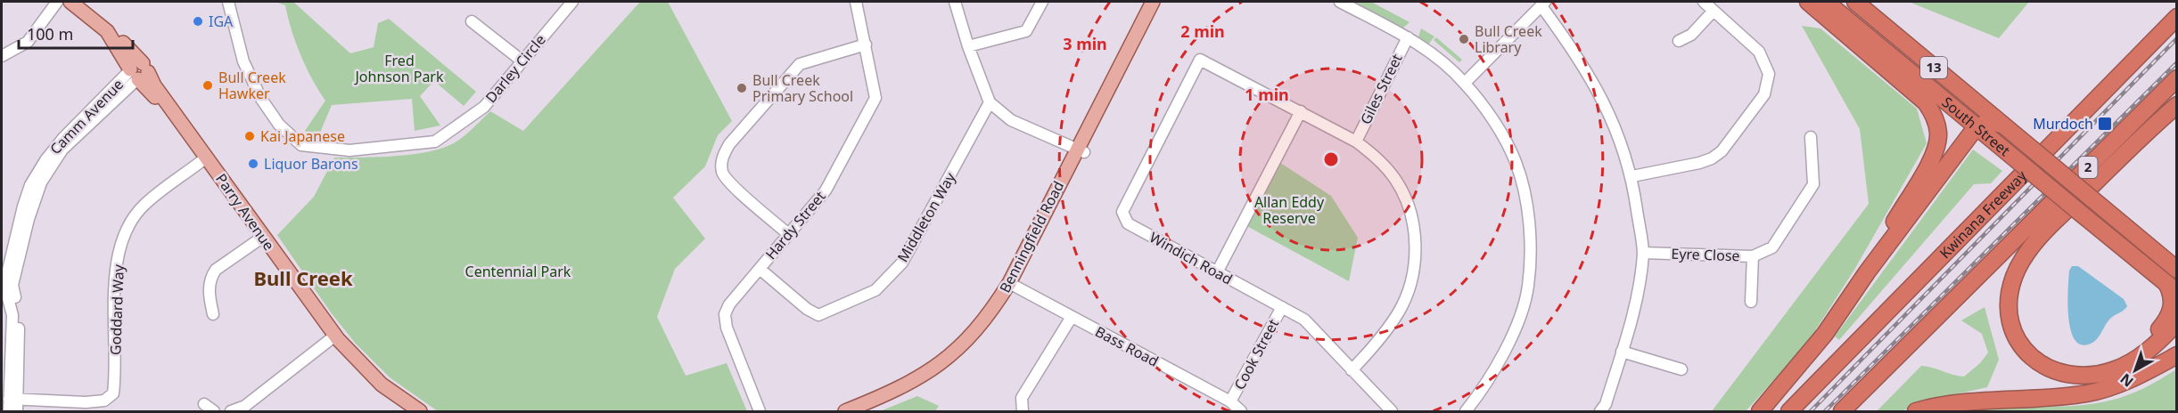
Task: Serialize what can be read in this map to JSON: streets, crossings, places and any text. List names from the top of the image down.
{
  "streets": {
    "highway": [
      "13",
      "South Street",
      "2",
      "Kwinana Freeway"
    ],
    "main road": ["Parry Avenue", "Benningfield Road"],
    "street": [
      "Darley Circle",
      "Giles Street",
      "Camm Avenue",
      "Middleton Way",
      "Hardy Street",
      "Eyre Close",
      "Windich Road",
      "Goddard Way",
      "Bass Road",
      "Cook Street"
    ]
  },
  "crossings": [
    ["Camm Avenue", "Parry Avenue"],
    ["Camm Avenue", "Goddard Way"],
    ["Parry Avenue", "Goddard Way"],
    ["Middleton Way", "Hardy Street"],
    ["Benningfield Road", "Bass Road"],
    ["Windich Road", "Cook Street"],
    ["Bass Road", "Cook Street"]
  ],
  "districts": ["Bull Creek"],
  "parks": ["Fred Johnson Park", "Allan Eddy Reserve", "Centennial Park"],
  "places": {
    "other": [
      "IGA",
      "Bull Creek Library",
      "Bull Creek Hawker",
      "Bull Creek Primary School",
      "Kai Japanese",
      "Liquor Barons"
    ],
    "transit": ["Murdoch"]
  },
  "scale_bar": "100 m",
  "north": "bottom left",
  "rings": ["2 min", "3 min", "1 min"]
}
